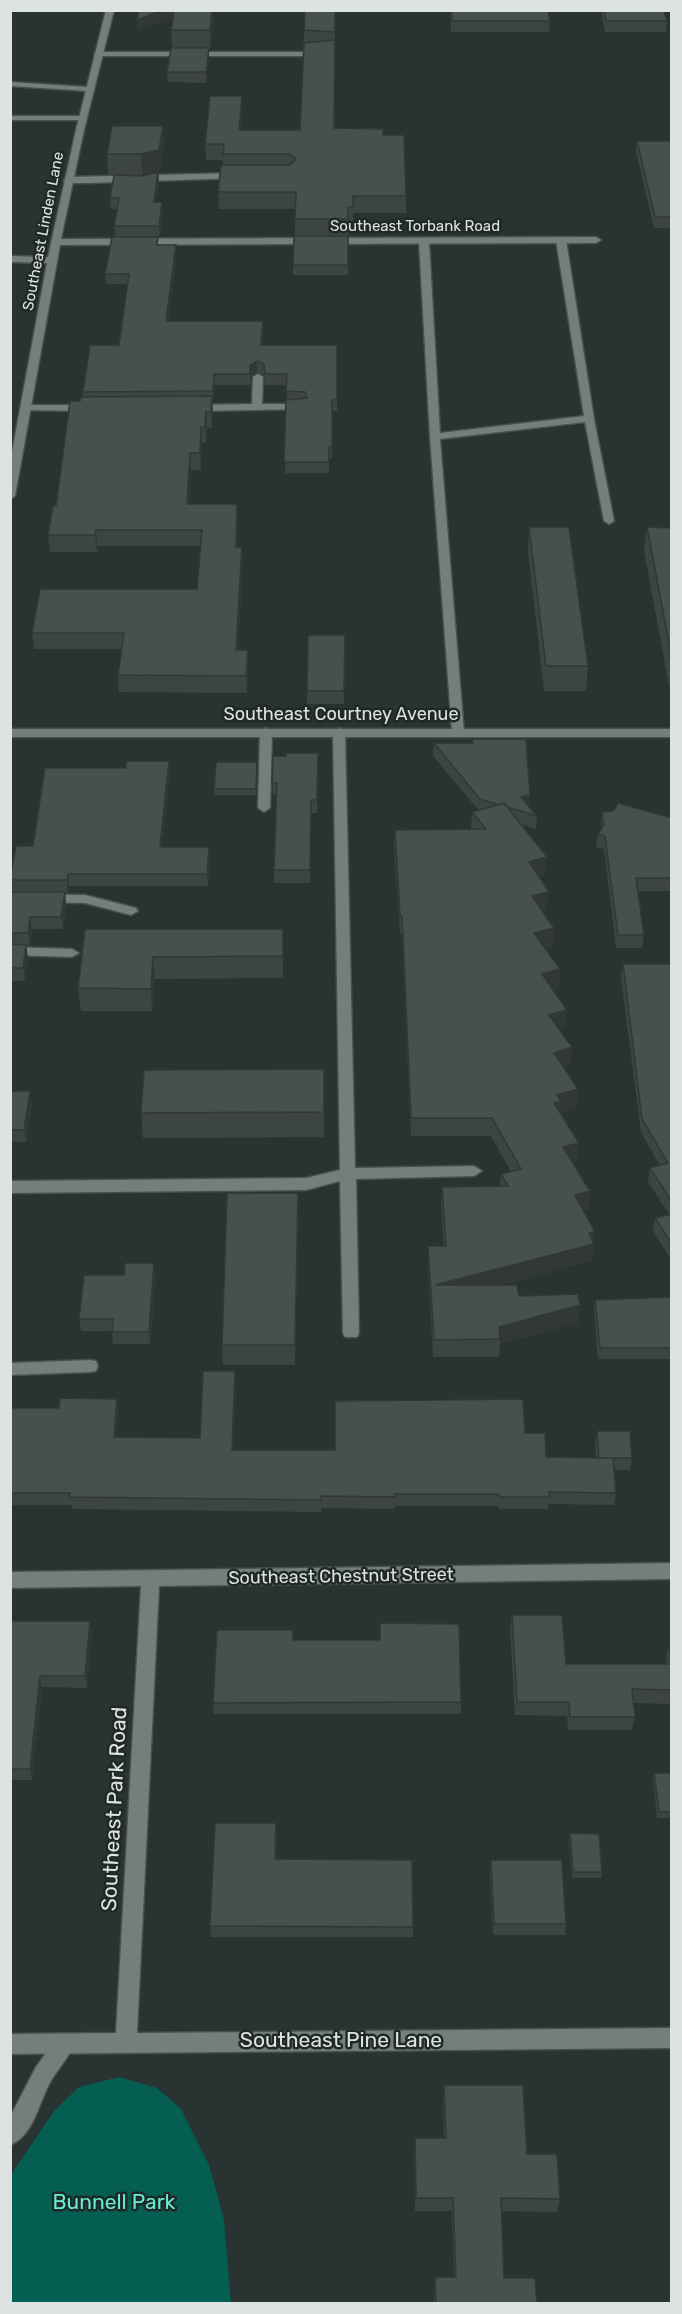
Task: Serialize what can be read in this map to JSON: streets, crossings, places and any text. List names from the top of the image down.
{
  "streets": {
    "street": [
      "Southeast Torbank Road",
      "Southeast Linden Lane",
      "Southeast Courtney Avenue",
      "Southeast Chestnut Street",
      "Southeast Park Road",
      "Southeast Pine Lane"
    ]
  },
  "crossings": [
    ["Southeast Torbank Road", "Southeast Linden Lane"],
    ["Southeast Chestnut Street", "Southeast Park Road"],
    ["Southeast Park Road", "Southeast Pine Lane"]
  ],
  "parks": ["Bunnell Park"]
}
